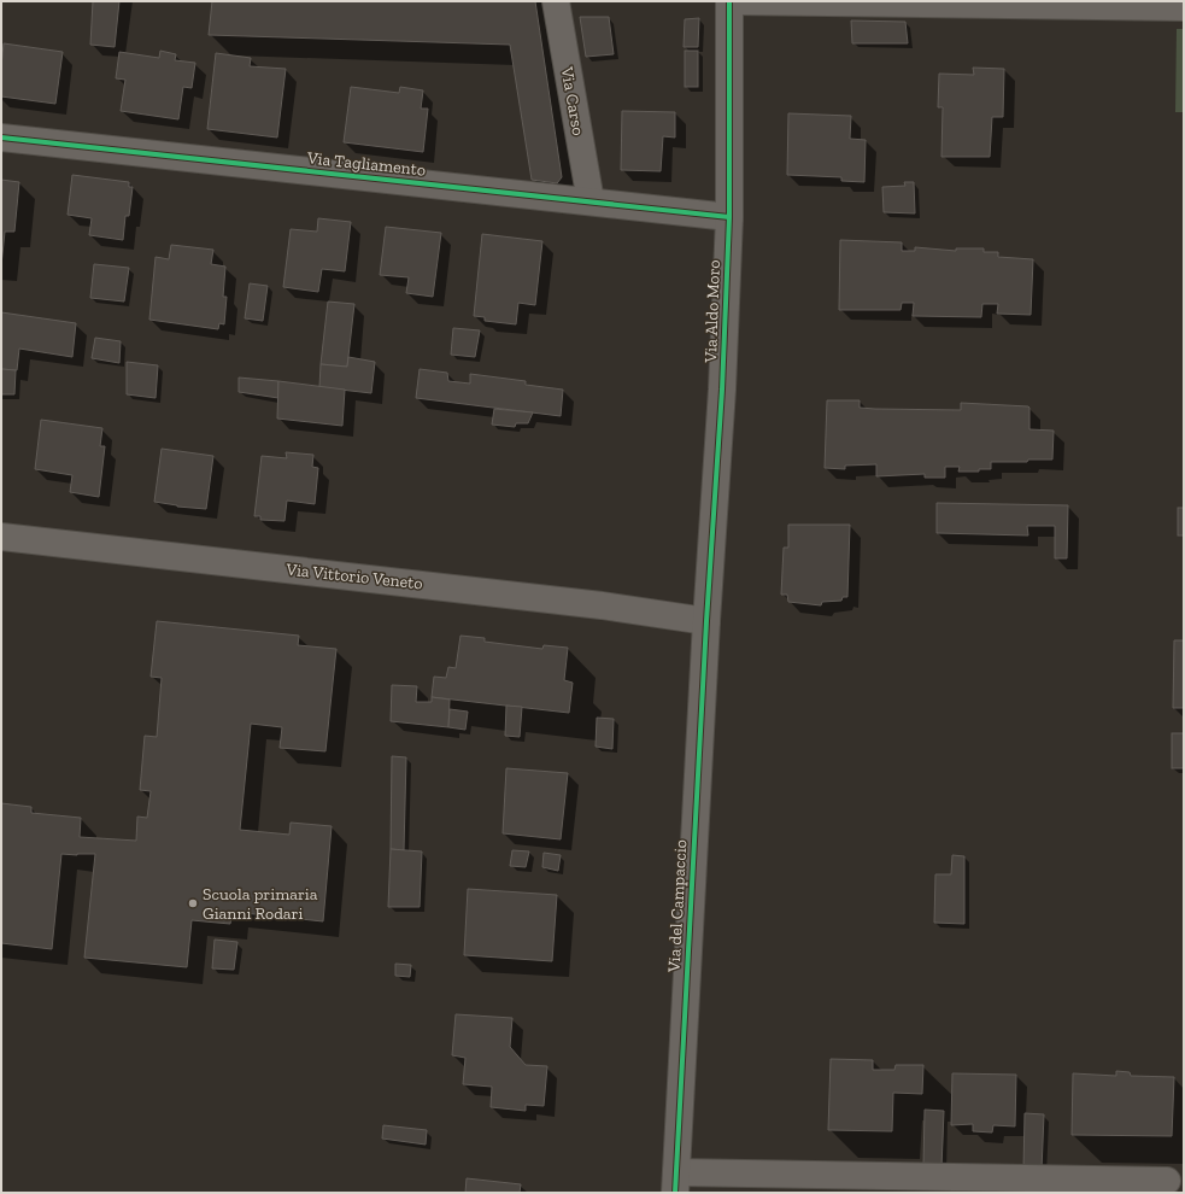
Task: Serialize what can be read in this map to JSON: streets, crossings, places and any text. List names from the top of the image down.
{
  "streets": {
    "street": [
      "Via Carso",
      "Via Tagliamento",
      "Via Aldo Moro",
      "Via Vittorio Veneto",
      "Via del Campaccio"
    ]
  },
  "crossings": [
    ["Via Carso", "Via Tagliamento"],
    ["Via Tagliamento", "Via Aldo Moro"],
    ["Via Aldo Moro", "Via Vittorio Veneto"],
    ["Via Aldo Moro", "Via del Campaccio"],
    ["Via Vittorio Veneto", "Via del Campaccio"]
  ],
  "places": ["Scuola primaria Gianni Rodari"]
}
